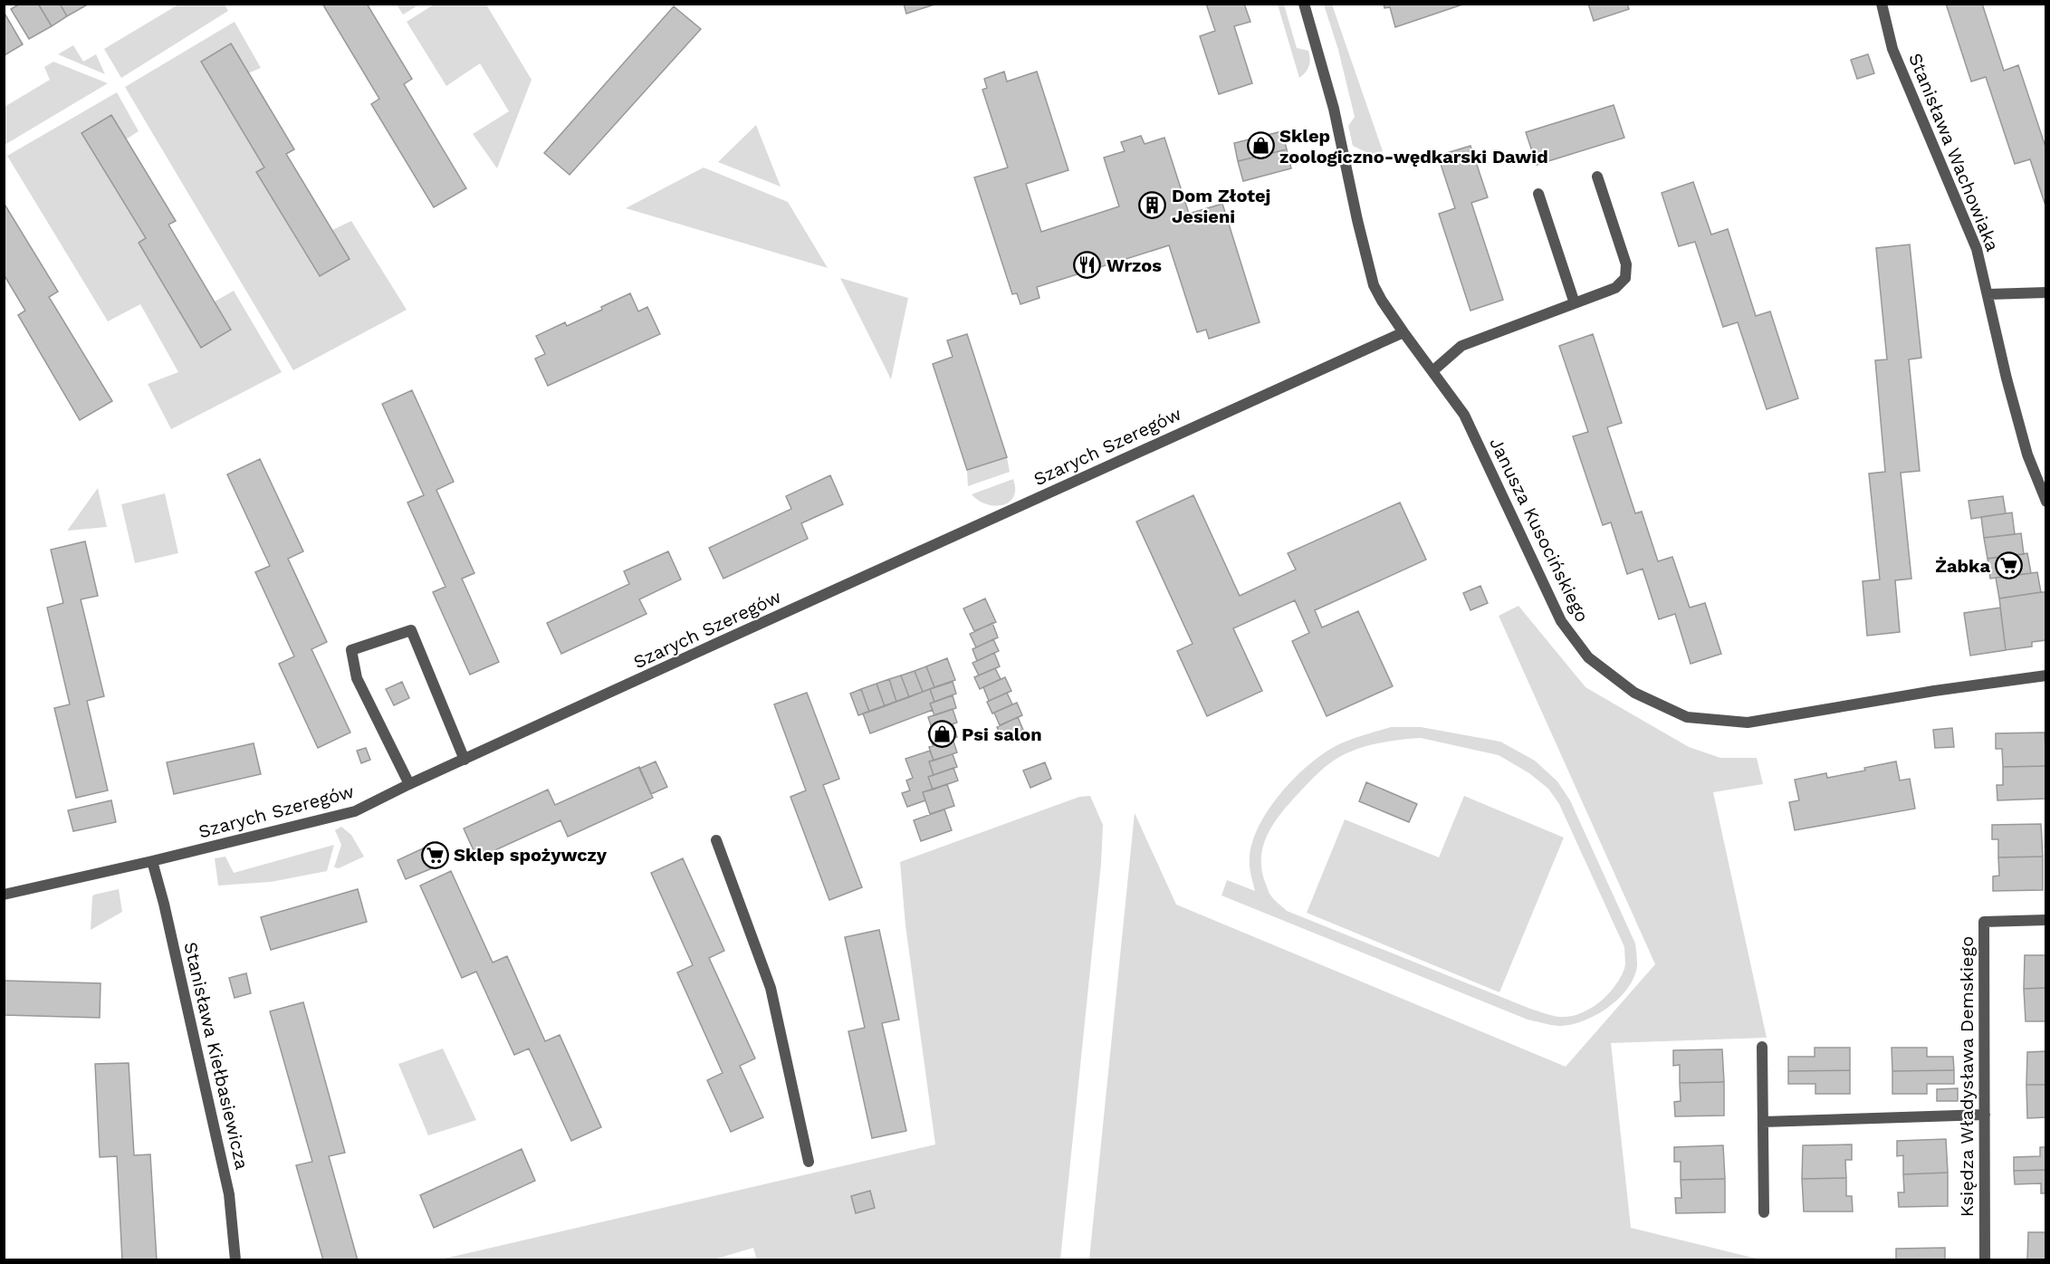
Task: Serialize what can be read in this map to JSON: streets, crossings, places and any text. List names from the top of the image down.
{
  "streets": {
    "street": [
      "Stanisława Wachowiaka",
      "Szarych Szeregów",
      "Janusza Kusocińskiego",
      "Stanisława Kiełbasiewicza",
      "Księdza Władysława Demskiego"
    ]
  },
  "crossings": [
    ["Szarych Szeregów", "Janusza Kusocińskiego"],
    ["Szarych Szeregów", "Stanisława Kiełbasiewicza"]
  ],
  "places": {
    "shop": ["Sklep zoologiczno-wędkarski Dawid", "Psi salon"],
    "building": ["Dom Złotej Jesieni"],
    "restaurant": ["Wrzos"],
    "supermarket": ["Żabka", "Sklep spożywczy"]
  }
}
